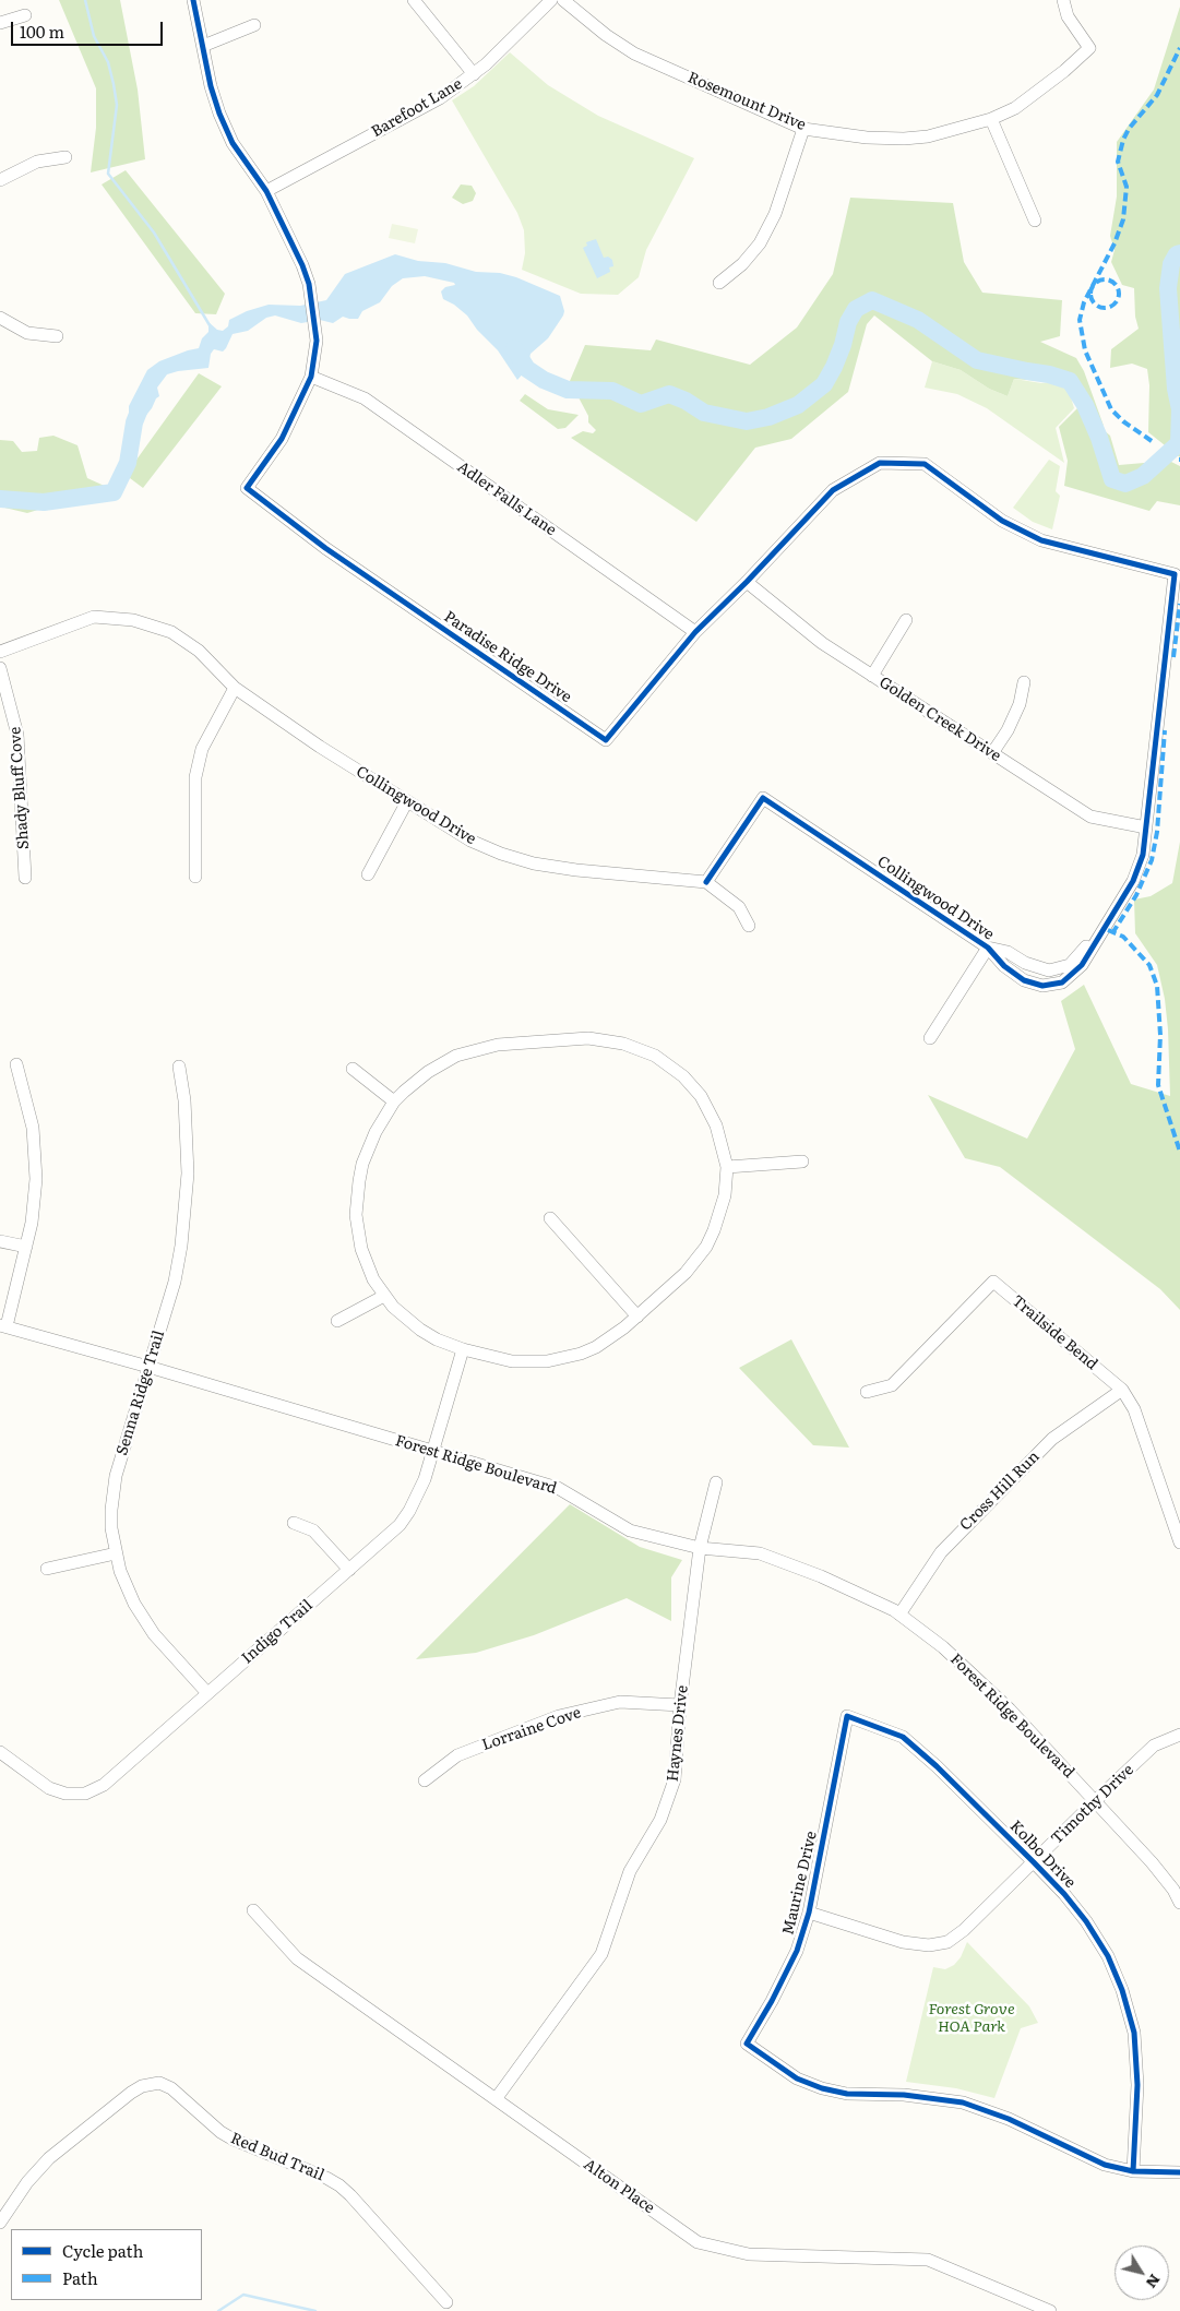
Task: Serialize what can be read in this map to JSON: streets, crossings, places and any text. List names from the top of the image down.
{
  "streets": {
    "street": [
      "Rosemount Drive",
      "Barefoot Lane",
      "Adler Falls Lane",
      "Paradise Ridge Drive",
      "Golden Creek Drive",
      "Shady Bluff Cove",
      "Collingwood Drive",
      "Trailside Bend",
      "Senna Ridge Trail",
      "Forest Ridge Boulevard",
      "Cross Hill Run",
      "Indigo Trail",
      "Lorraine Cove",
      "Haynes Drive",
      "Timothy Drive",
      "Kolbo Drive",
      "Maurine Drive",
      "Red Bud Trail",
      "Alton Place"
    ]
  },
  "crossings": [
    ["Barefoot Lane", "Paradise Ridge Drive"],
    ["Adler Falls Lane", "Paradise Ridge Drive"],
    ["Paradise Ridge Drive", "Golden Creek Drive"],
    ["Paradise Ridge Drive", "Collingwood Drive"],
    ["Golden Creek Drive", "Collingwood Drive"],
    ["Trailside Bend", "Cross Hill Run"],
    ["Senna Ridge Trail", "Forest Ridge Boulevard"],
    ["Senna Ridge Trail", "Indigo Trail"],
    ["Forest Ridge Boulevard", "Cross Hill Run"],
    ["Forest Ridge Boulevard", "Indigo Trail"],
    ["Forest Ridge Boulevard", "Haynes Drive"],
    ["Forest Ridge Boulevard", "Timothy Drive"],
    ["Lorraine Cove", "Haynes Drive"],
    ["Haynes Drive", "Alton Place"],
    ["Timothy Drive", "Kolbo Drive"],
    ["Timothy Drive", "Maurine Drive"],
    ["Kolbo Drive", "Maurine Drive"]
  ],
  "parks": ["Forest Grove HOA Park"],
  "legend": ["Cycle path", "Path"],
  "scale_bar": "100 m",
  "north": "bottom right"
}
